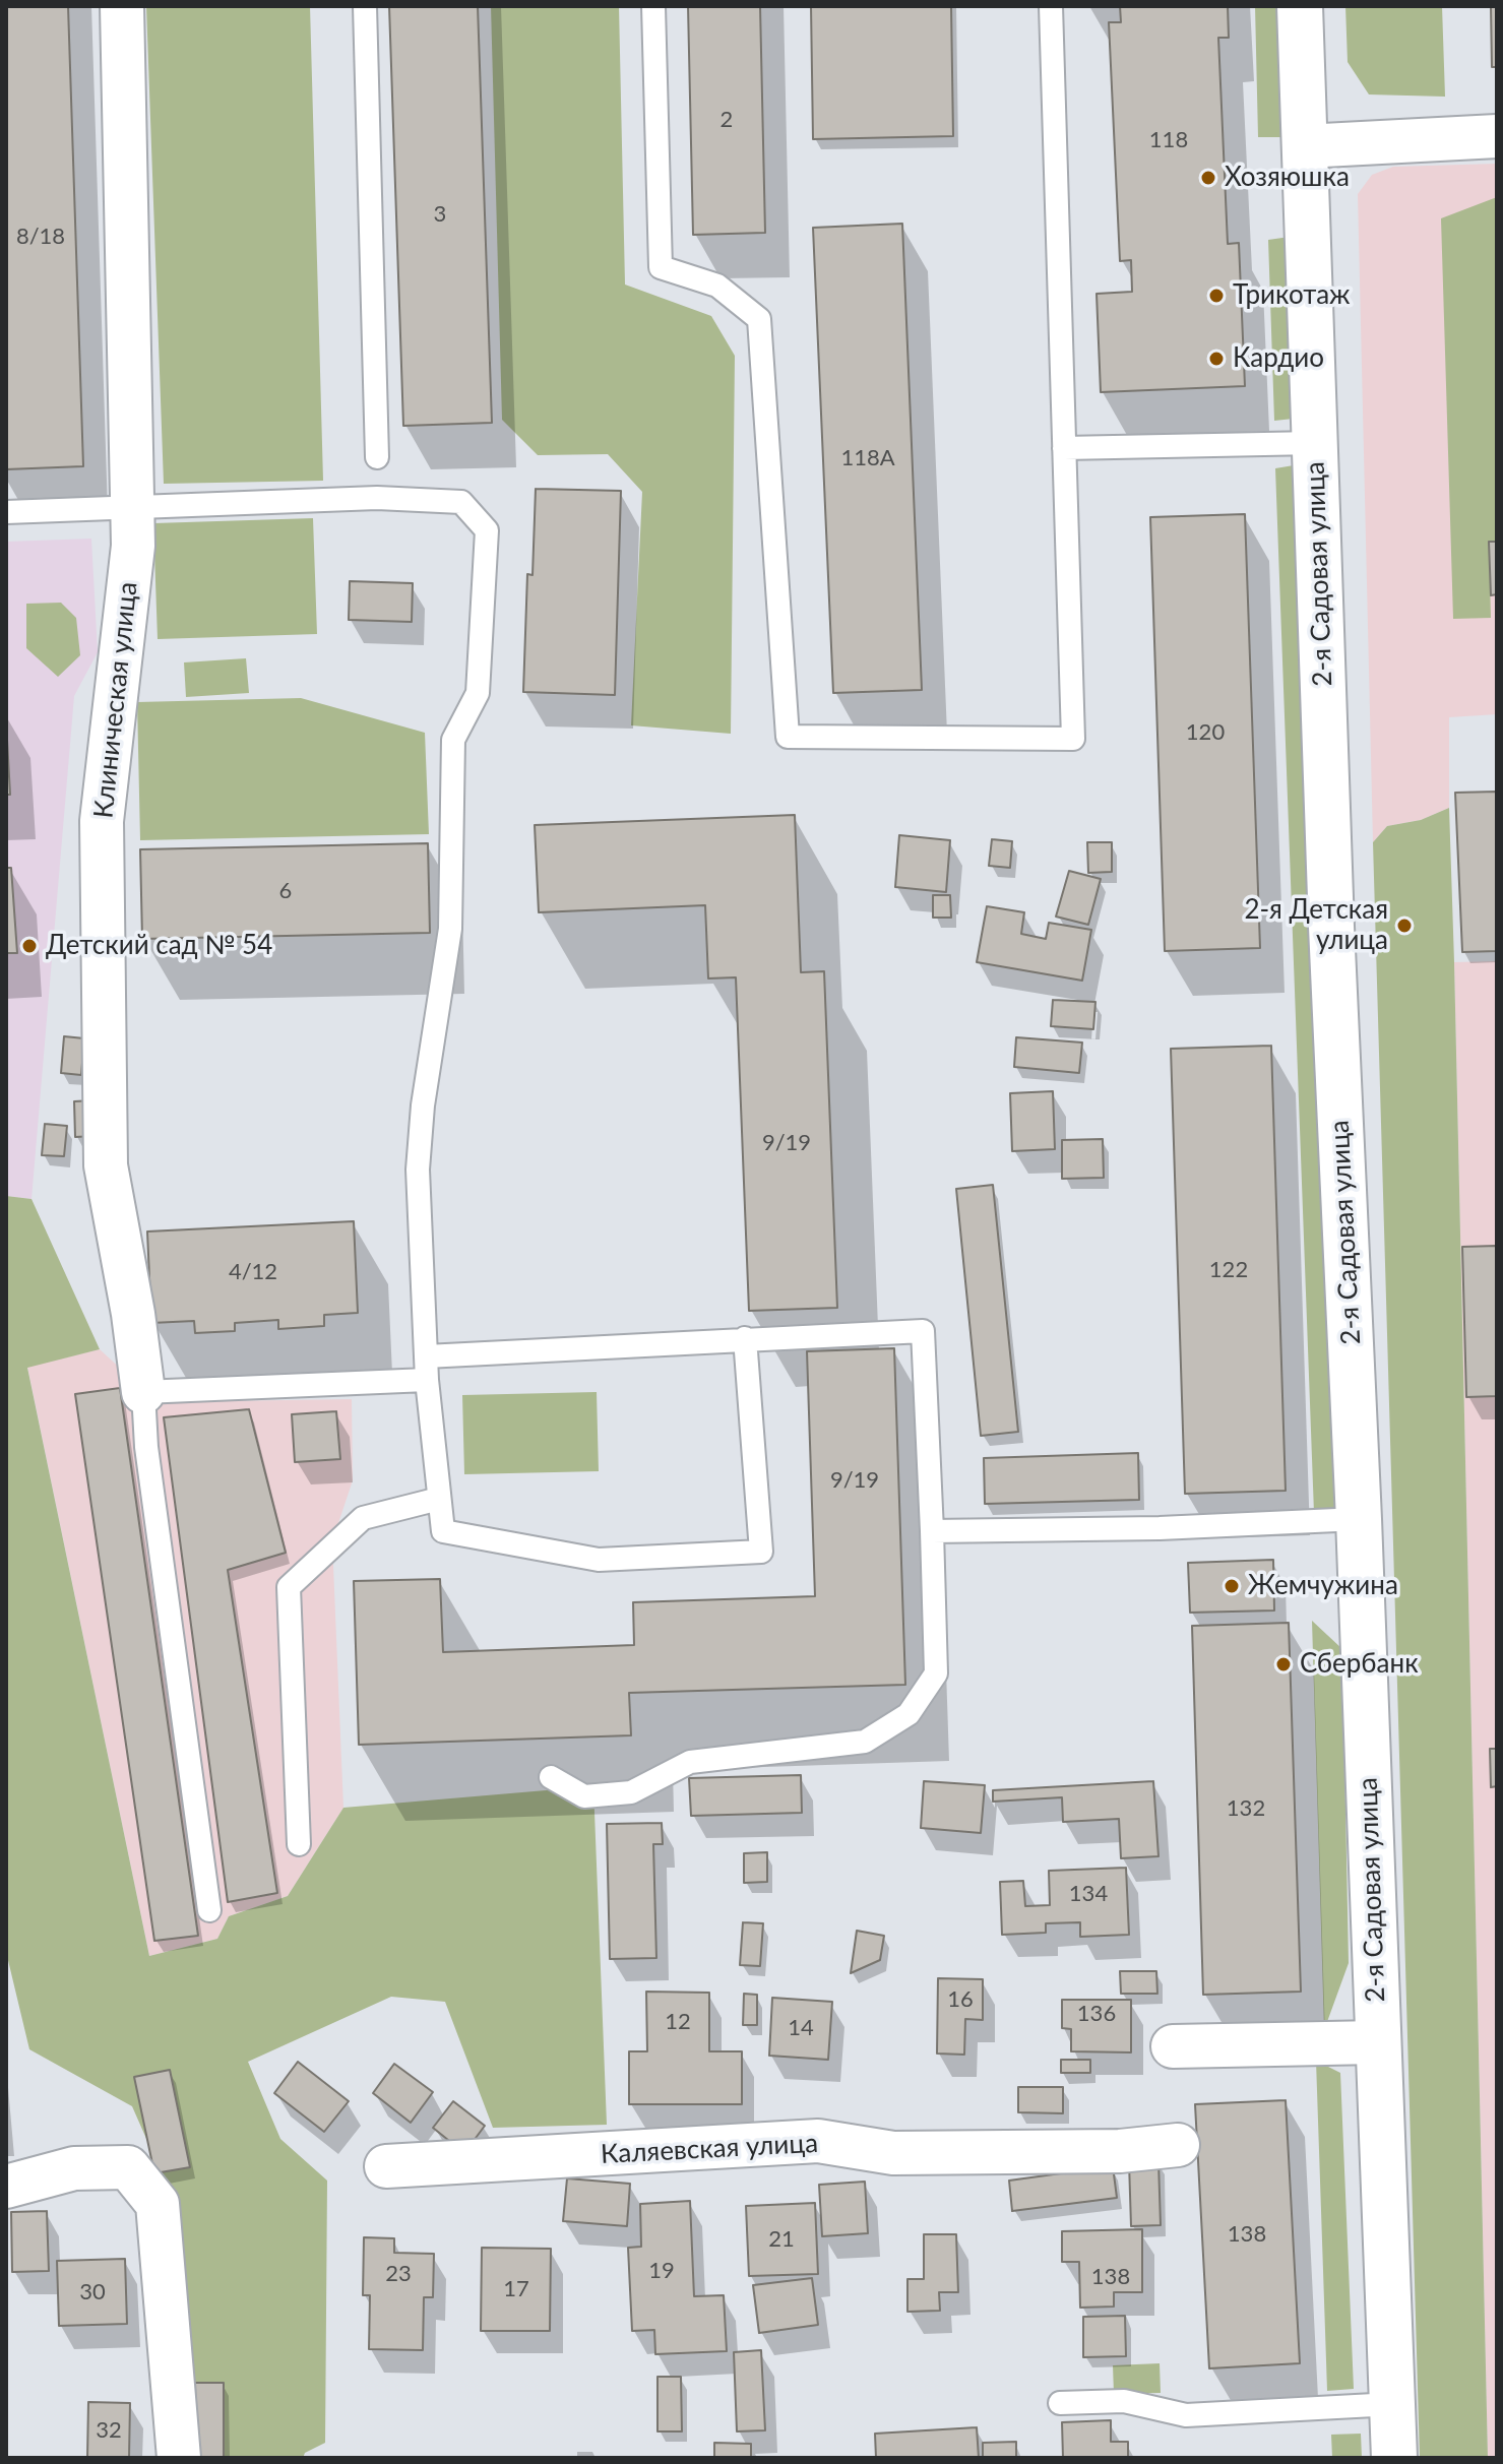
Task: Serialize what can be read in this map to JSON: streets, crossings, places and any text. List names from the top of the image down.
{
  "streets": {
    "street": ["2-я Садовая улица", "Клиническая улица", "Каляевская улица"]
  },
  "places": [
    "Хозяюшка",
    "Трикотаж",
    "Кардио",
    "2-я Детская улица",
    "Детский сад № 54",
    "Жемчужина",
    "Сбербанк"
  ],
  "house_numbers": [
    "2",
    "118",
    "3",
    "8/18",
    "118А",
    "120",
    "6",
    "9/19",
    "122",
    "4/12",
    "9/19",
    "132",
    "134",
    "16",
    "136",
    "12",
    "14",
    "138",
    "21",
    "19",
    "23",
    "138",
    "17",
    "30",
    "32"
  ]
}
